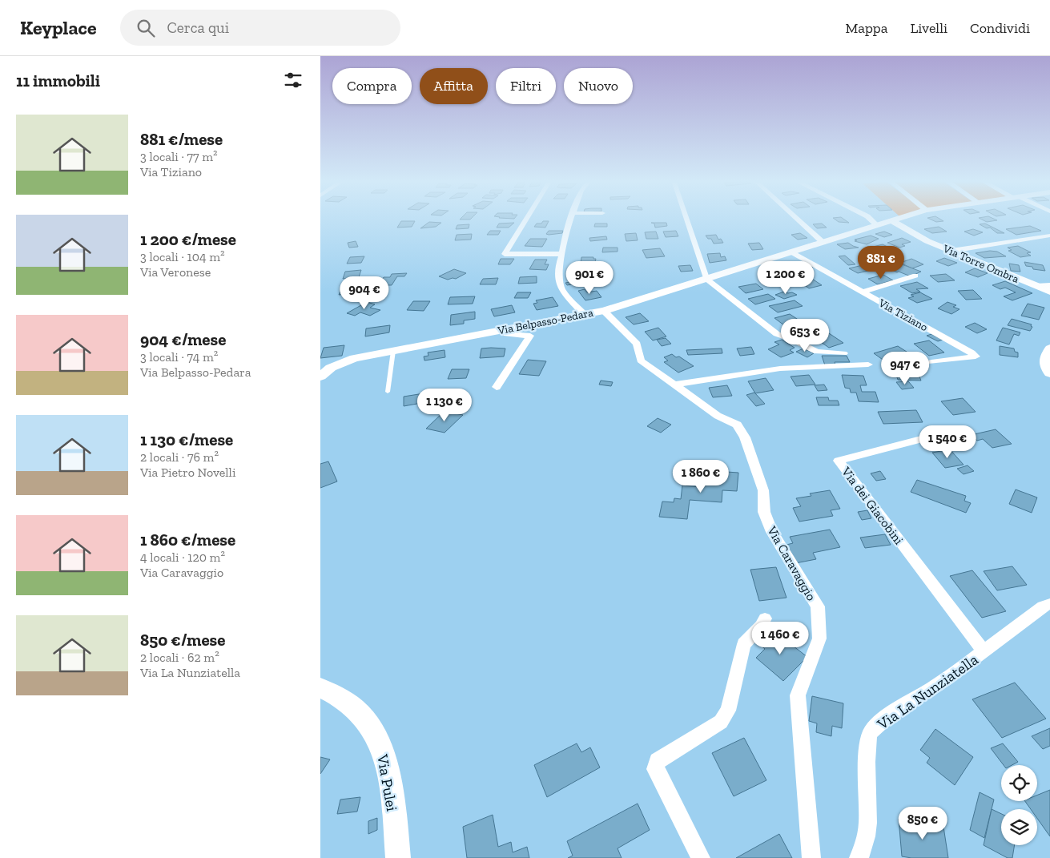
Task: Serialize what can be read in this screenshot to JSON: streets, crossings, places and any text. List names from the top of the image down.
{
  "streets": {
    "street": [
      "Via Torre Ombra",
      "Via Tiziano",
      "Via Belpasso-Pedara",
      "Via dei Giacobini",
      "Via Caravaggio",
      "Via La Nunziatella",
      "Via Pulei"
    ]
  },
  "crossings": [
    ["Via Torre Ombra", "Via Belpasso-Pedara"],
    ["Via Tiziano", "Via Belpasso-Pedara"],
    ["Via Belpasso-Pedara", "Via Caravaggio"],
    ["Via dei Giacobini", "Via La Nunziatella"]
  ],
  "page": {
    "header": "Keyplace",
    "search": "Cerca qui",
    "nav": ["Mappa", "Livelli", "Condividi"],
    "heading": "11 immobili",
    "chip": [
      "Compra",
      "Affitta",
      "Filtri",
      "Nuovo"
    ],
    "list": [
      {
        "name": "881 €/mese",
        "note": "3 locali · 77 m² · Via Tiziano"
      },
      {
        "name": "1 200 €/mese",
        "note": "3 locali · 104 m² · Via Veronese"
      },
      {
        "name": "904 €/mese",
        "note": "3 locali · 74 m² · Via Belpasso-Pedara"
      },
      {
        "name": "1 130 €/mese",
        "note": "2 locali · 76 m² · Via Pietro Novelli"
      },
      {
        "name": "1 860 €/mese",
        "note": "4 locali · 120 m² · Via Caravaggio"
      },
      {
        "name": "850 €/mese",
        "note": "2 locali · 62 m² · Via La Nunziatella"
      }
    ],
    "price": [
      "881 €",
      "901 €",
      "1 200 €",
      "904 €",
      "653 €",
      "947 €",
      "1 130 €",
      "1 540 €",
      "1 860 €",
      "1 460 €",
      "850 €"
    ]
  }
}
